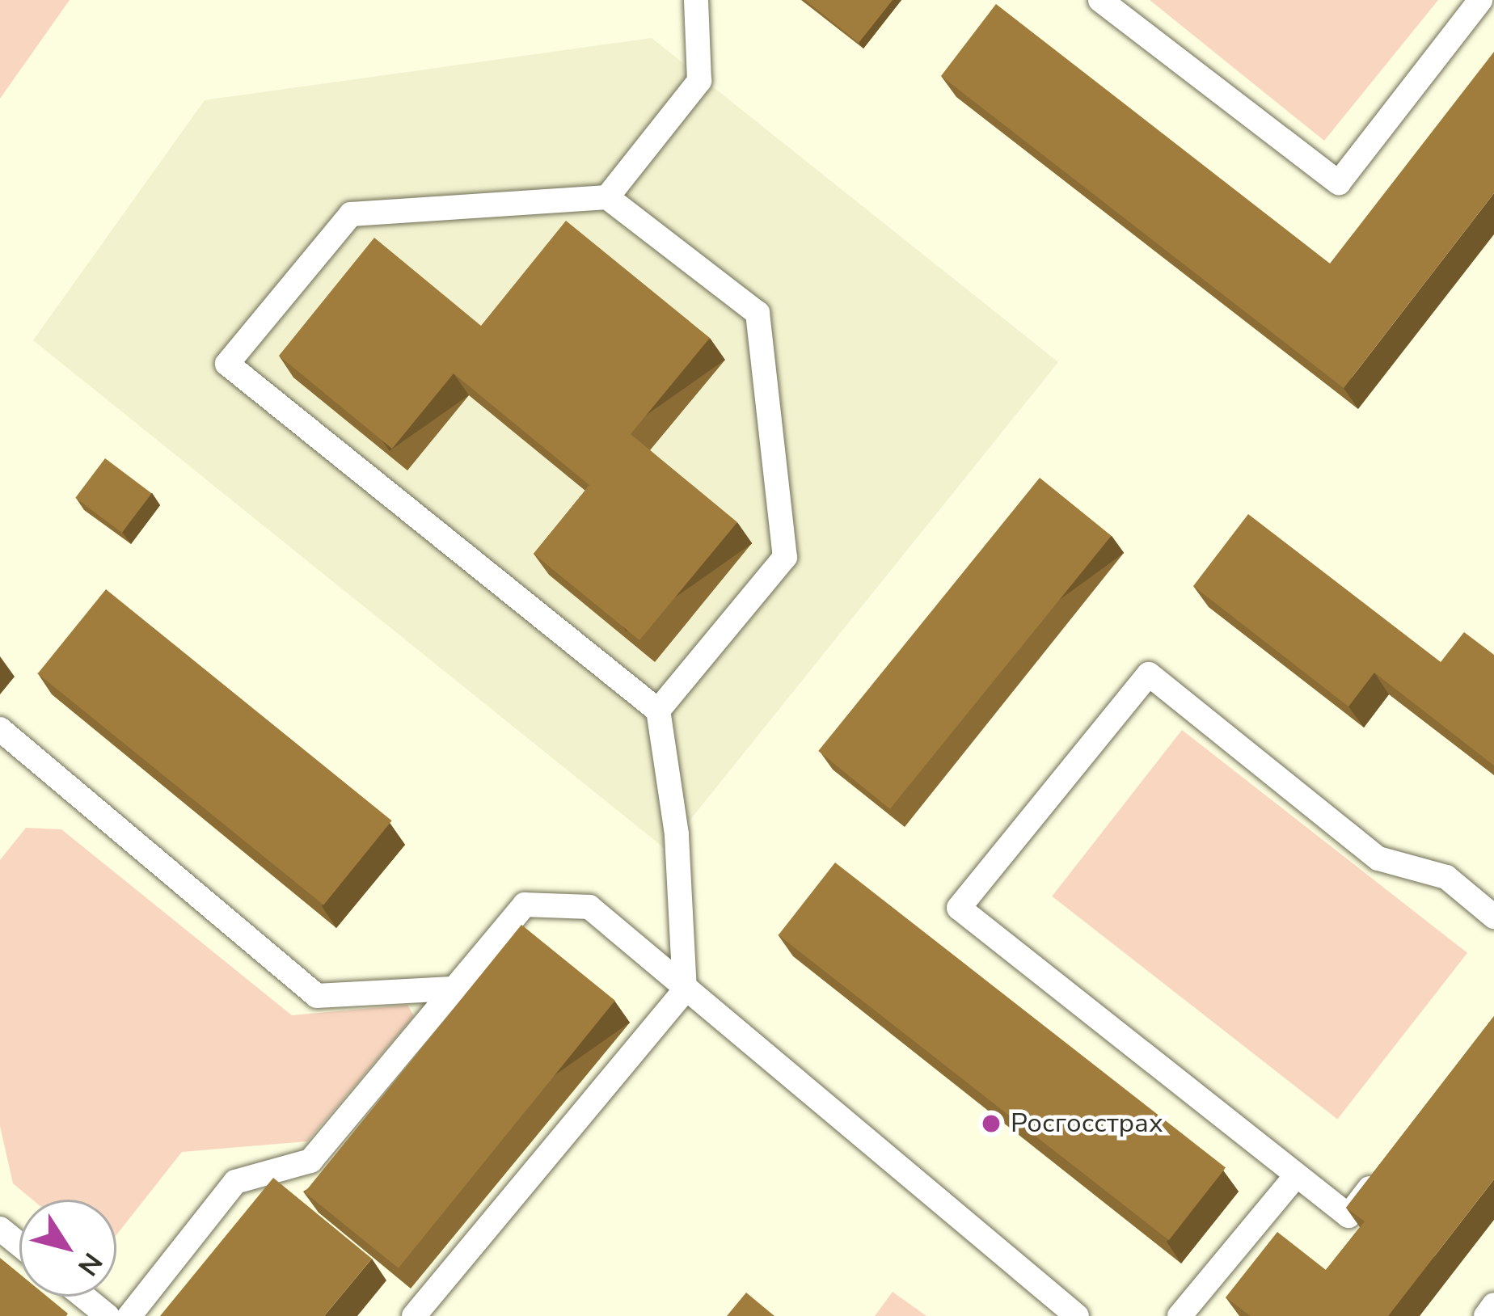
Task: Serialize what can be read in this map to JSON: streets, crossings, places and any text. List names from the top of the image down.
{
  "places": ["Росгосстрах"],
  "north": "bottom right"
}
